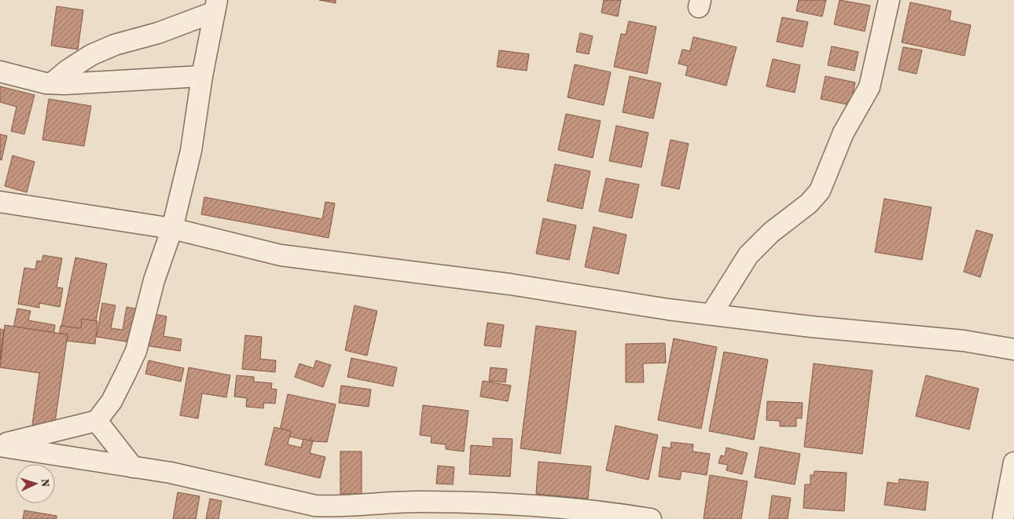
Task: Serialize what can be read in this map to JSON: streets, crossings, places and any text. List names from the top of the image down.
{
  "north": "right"
}
